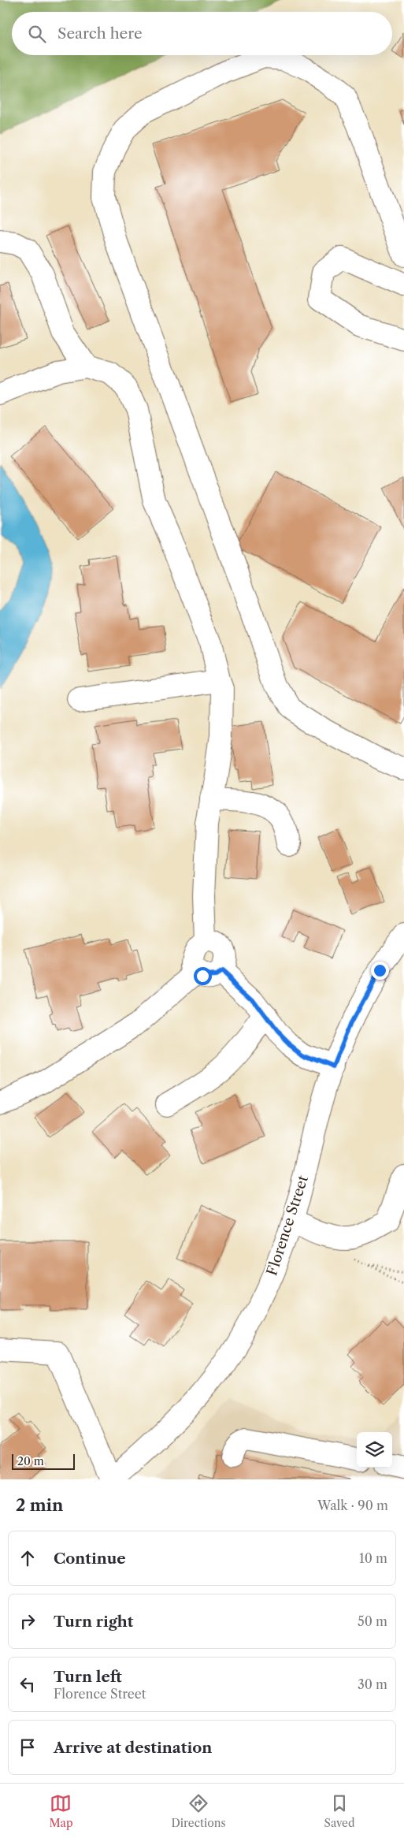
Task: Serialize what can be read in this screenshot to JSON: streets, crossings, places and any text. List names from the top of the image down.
{
  "streets": {
    "street": ["Florence Street"]
  },
  "scale_bar": "20 m",
  "page": {
    "search": "Search here",
    "scale": "20 m",
    "heading": ["2 min", "Walk · 90 m"],
    "list": [
      ["Continue", "10 m"],
      ["Turn right", "50 m"],
      ["Turn left", "Florence Street", "30 m"],
      "Arrive at destination"
    ],
    "nav": ["Map", "Directions", "Saved"]
  }
}
